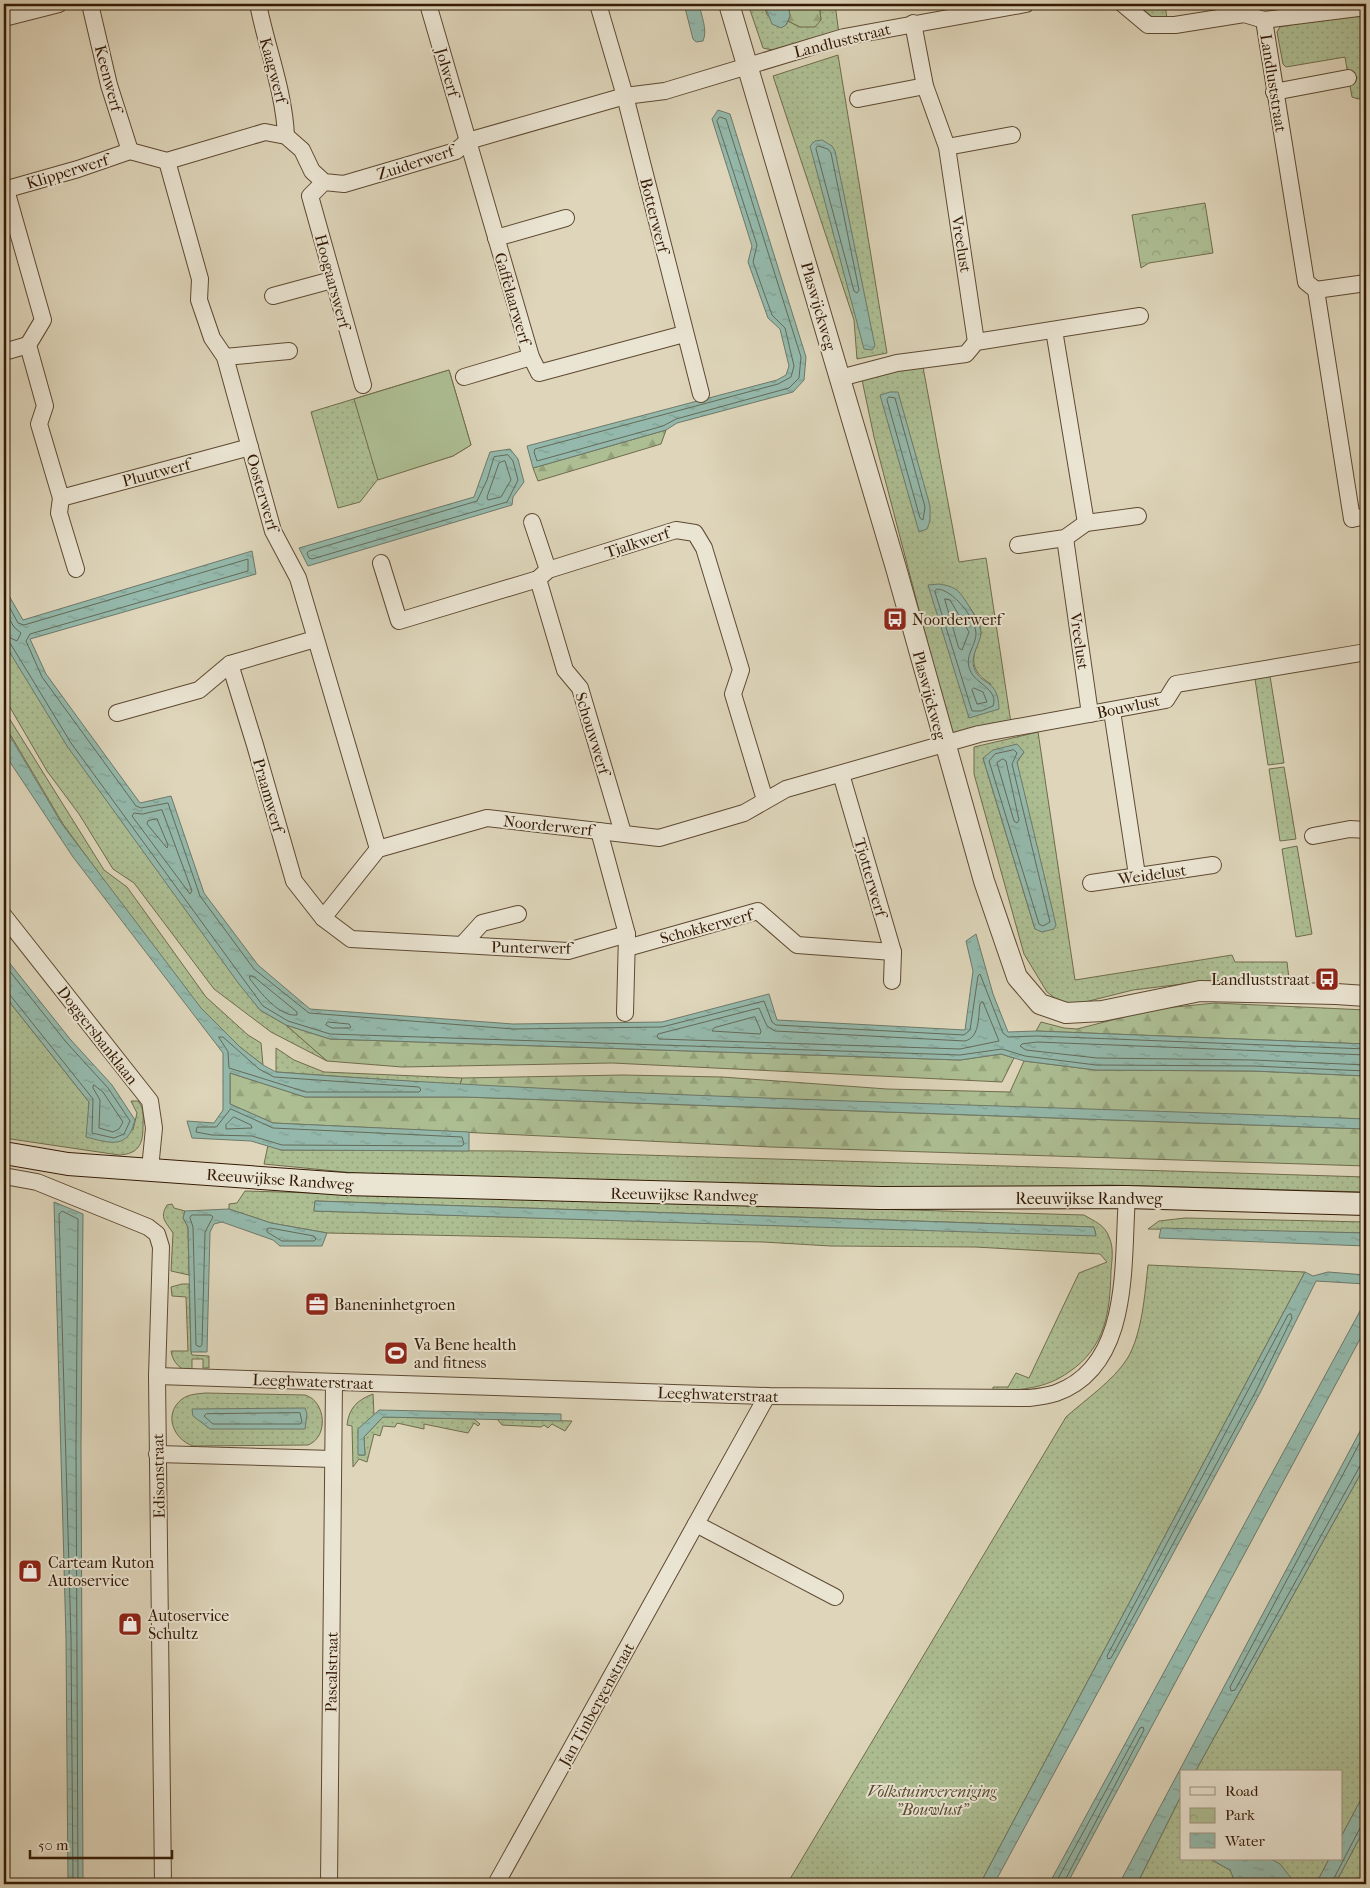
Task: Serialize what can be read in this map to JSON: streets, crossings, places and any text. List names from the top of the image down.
{
  "streets": {
    "main road": ["Reeuwijkse Randweg"],
    "street": [
      "Landluststraat",
      "Kaagwerf",
      "Jolwerf",
      "Keenwerf",
      "Zuiderwerf",
      "Klipperwerf",
      "Botterwerf",
      "Vreelust",
      "Hoogaarswerf",
      "Gaffelaarwerf",
      "Plaswijckweg",
      "Pluutwerf",
      "Oosterwerf",
      "Tjalkwerf",
      "Bouwlust",
      "Schouwwerf",
      "Praamwerf",
      "Noorderwerf",
      "Weidelust",
      "Tjotterwerf",
      "Schokkerwerf",
      "Punterwerf",
      "Doggersbanklaan",
      "Leeghwaterstraat",
      "Edisonstraat",
      "Pascalstraat",
      "Jan Tinbergenstraat"
    ]
  },
  "crossings": [
    ["Landluststraat", "Zuiderwerf"],
    ["Landluststraat", "Vreelust"],
    ["Landluststraat", "Plaswijckweg"],
    ["Jolwerf", "Zuiderwerf"],
    ["Jolwerf", "Gaffelaarwerf"],
    ["Keenwerf", "Klipperwerf"],
    ["Zuiderwerf", "Botterwerf"],
    ["Zuiderwerf", "Hoogaarswerf"],
    ["Zuiderwerf", "Gaffelaarwerf"],
    ["Zuiderwerf", "Plaswijckweg"],
    ["Botterwerf", "Gaffelaarwerf"],
    ["Vreelust", "Bouwlust"],
    ["Plaswijckweg", "Bouwlust"],
    ["Plaswijckweg", "Noorderwerf"],
    ["Pluutwerf", "Oosterwerf"],
    ["Oosterwerf", "Noorderwerf"],
    ["Tjalkwerf", "Schouwwerf"],
    ["Tjalkwerf", "Noorderwerf"],
    ["Bouwlust", "Noorderwerf"],
    ["Schouwwerf", "Noorderwerf"],
    ["Praamwerf", "Punterwerf"],
    ["Noorderwerf", "Tjotterwerf"],
    ["Tjotterwerf", "Schokkerwerf"],
    ["Schokkerwerf", "Punterwerf"],
    ["Doggersbanklaan", "Reeuwijkse Randweg"],
    ["Reeuwijkse Randweg", "Leeghwaterstraat"],
    ["Leeghwaterstraat", "Edisonstraat"],
    ["Leeghwaterstraat", "Pascalstraat"],
    ["Leeghwaterstraat", "Jan Tinbergenstraat"]
  ],
  "parks": ["Volkstuinvereniging \"Bouwlust\""],
  "places": {
    "bus stop": ["Noorderwerf", "Landluststraat"],
    "office": ["Baneninhetgroen"],
    "sports": ["Va Bene health and fitness"],
    "shop": ["Carteam Ruton Autoservice", "Autoservice Schultz"]
  },
  "legend": ["Road", "Park", "Water"],
  "scale_bar": "50 m"
}
